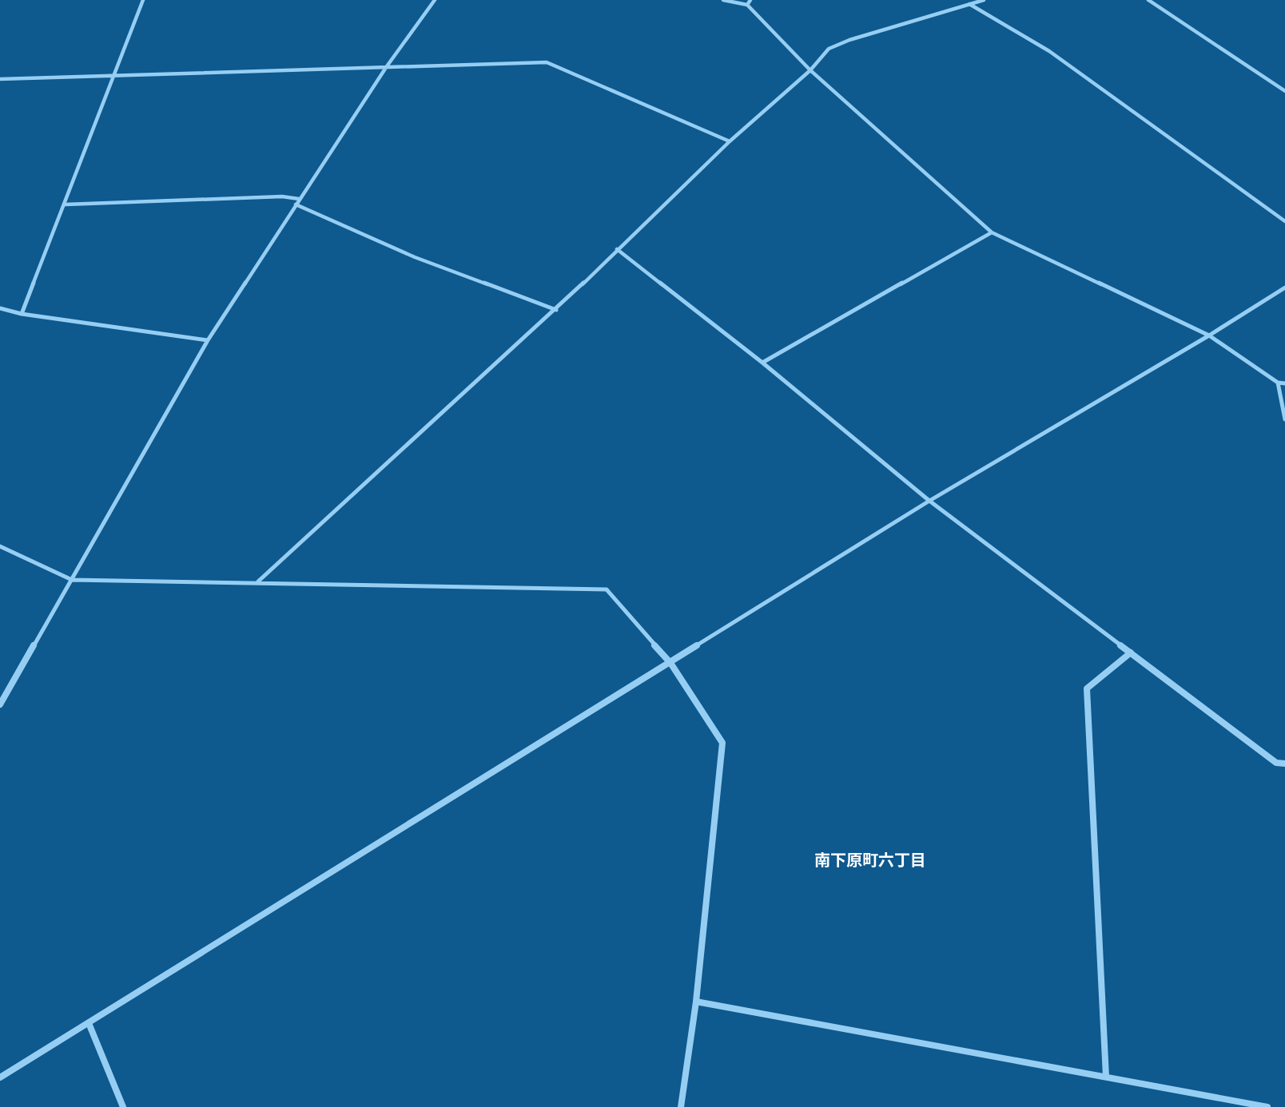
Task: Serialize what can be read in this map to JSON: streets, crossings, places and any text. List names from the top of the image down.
{
  "districts": ["南下原町六丁目"]
}
